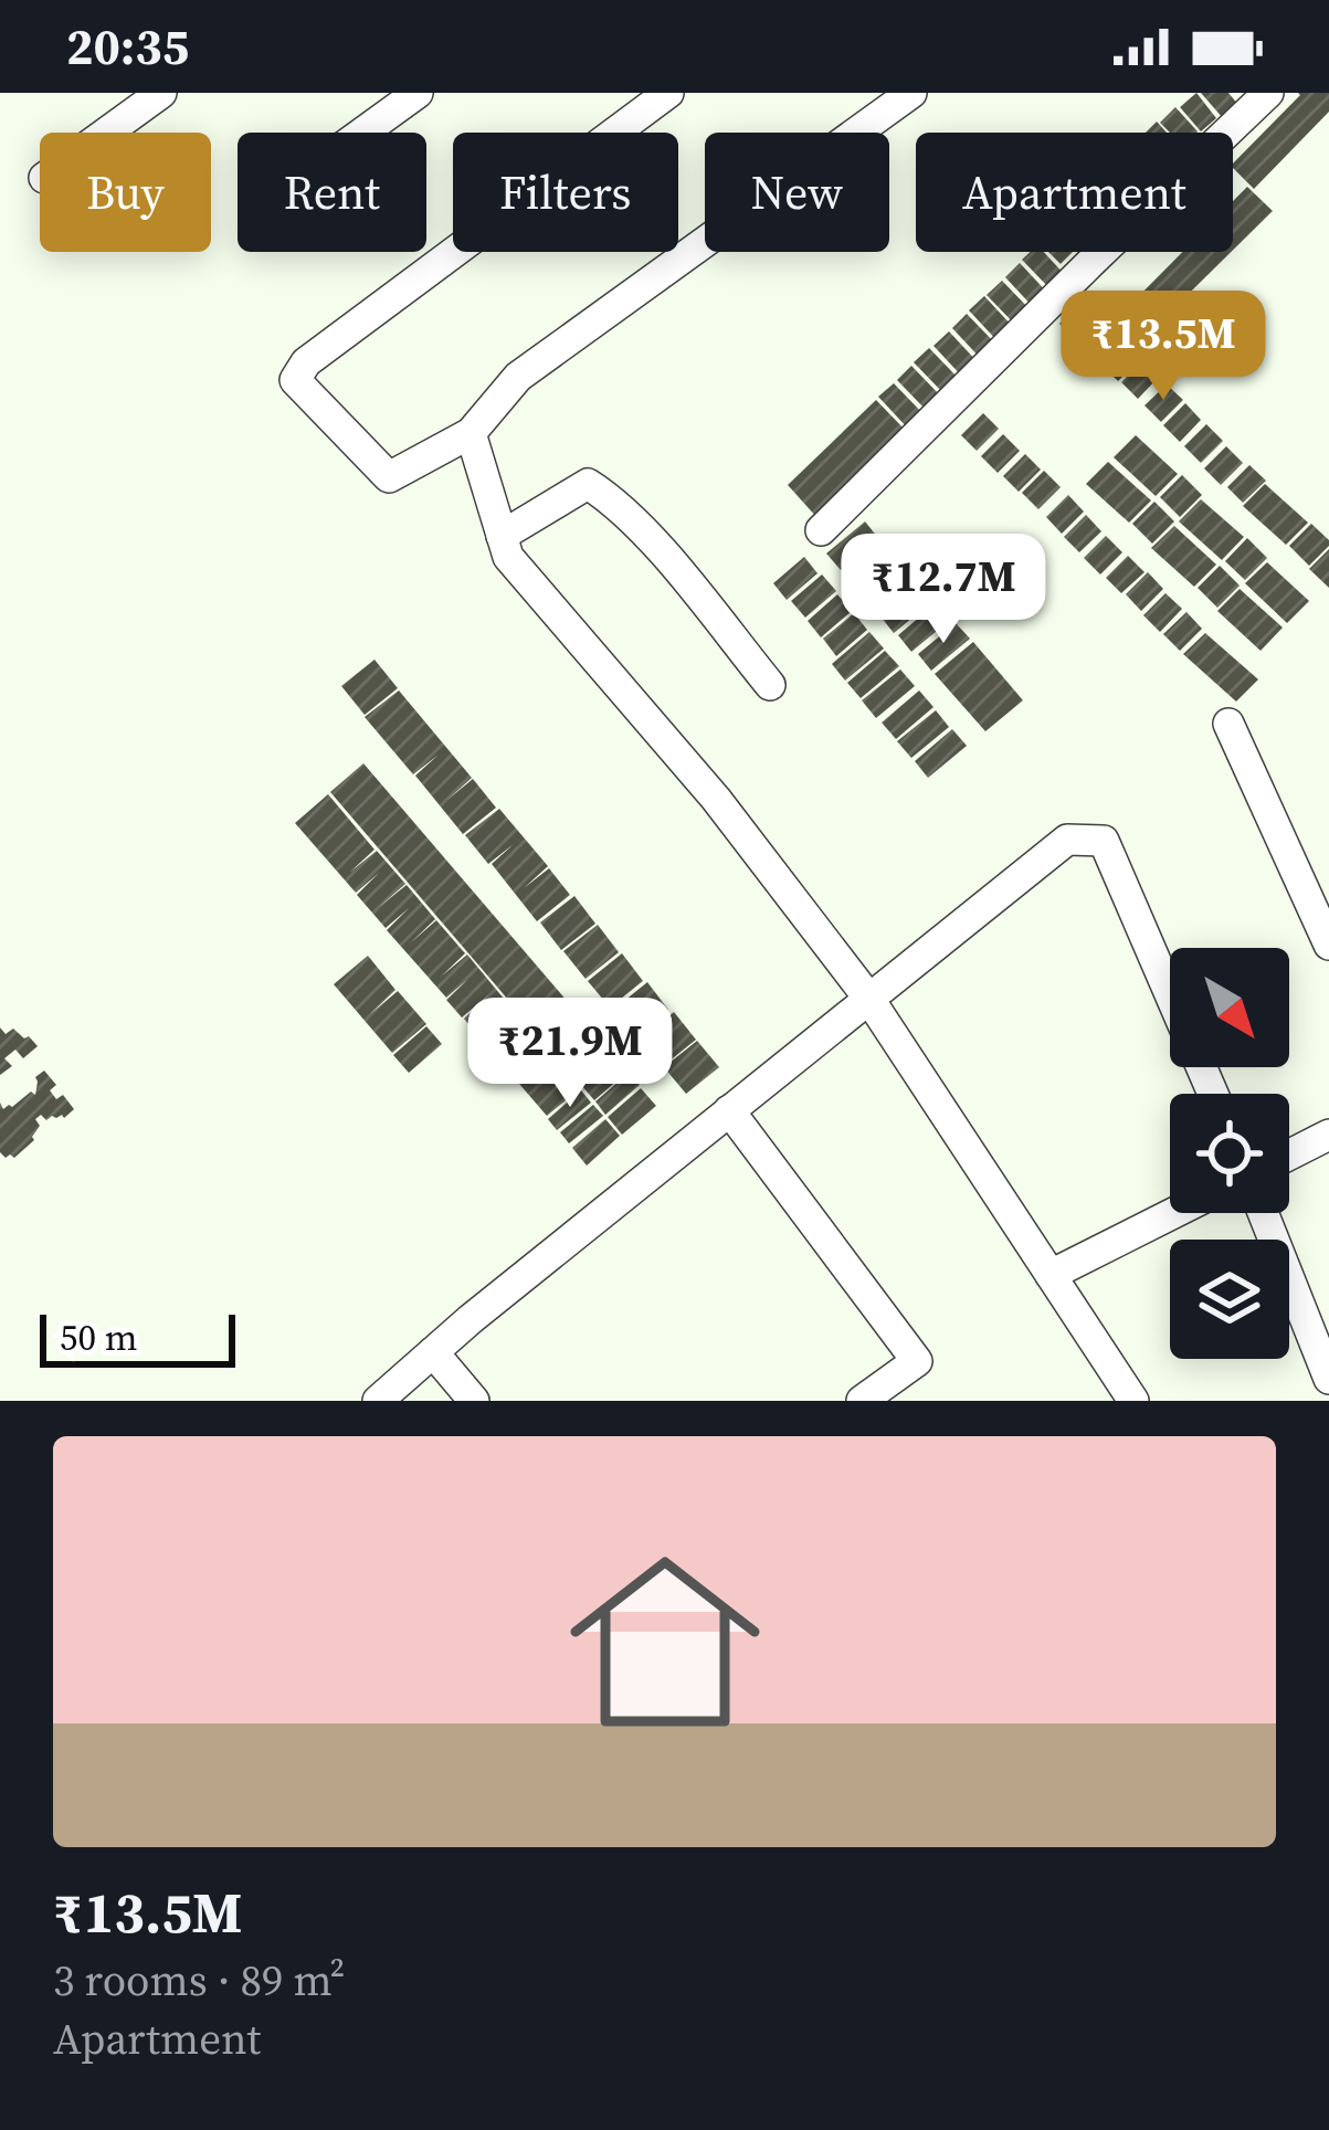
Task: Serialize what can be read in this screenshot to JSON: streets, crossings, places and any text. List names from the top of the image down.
{
  "scale_bar": "50 m",
  "north": "bottom right",
  "page": {
    "status": "20:35",
    "chip": [
      "Buy",
      "Rent",
      "Filters",
      "New",
      "Apartment"
    ],
    "price": ["₹13.5M", "₹12.7M", "₹21.9M"],
    "scale": "50 m",
    "list": [
      {
        "name": "₹13.5M",
        "note": "3 rooms · 89 m² · Apartment"
      }
    ]
  }
}
